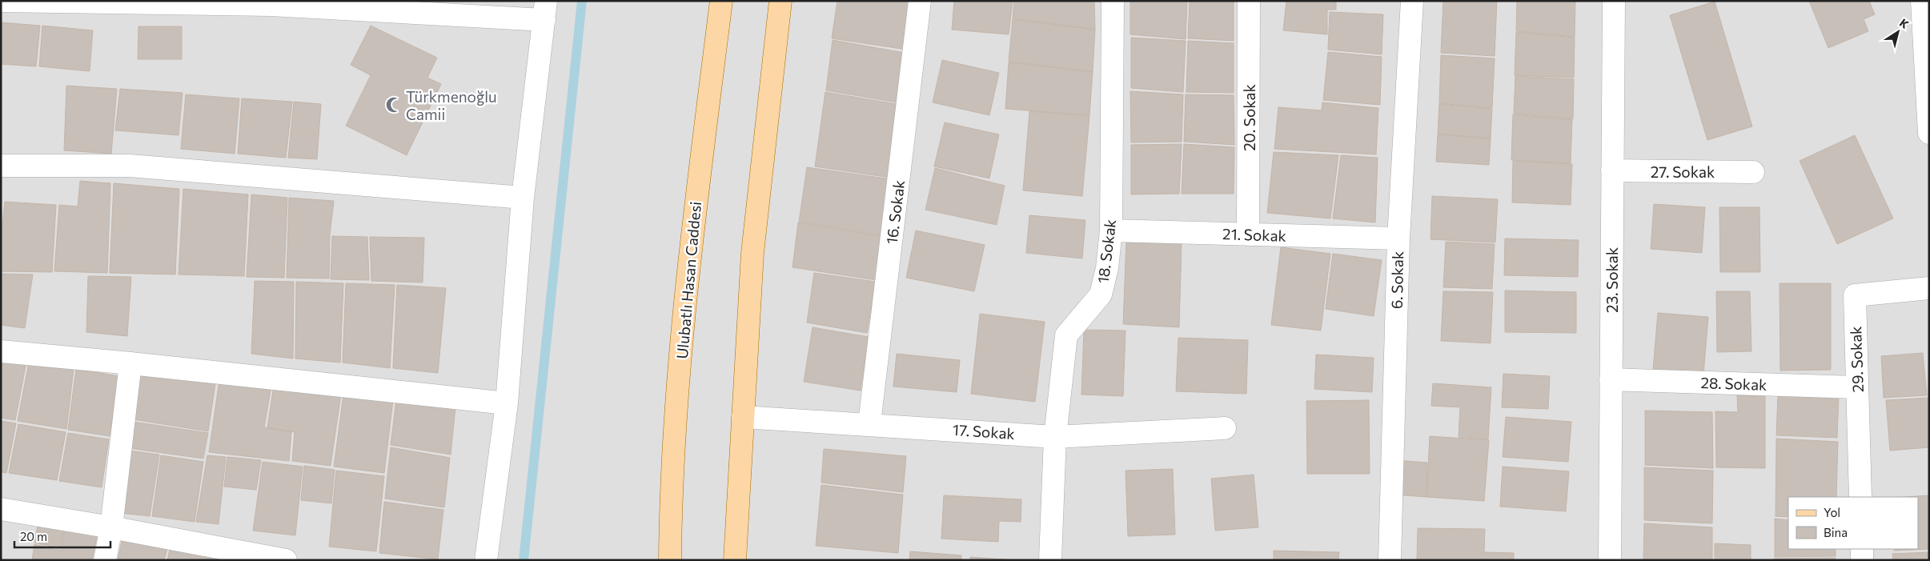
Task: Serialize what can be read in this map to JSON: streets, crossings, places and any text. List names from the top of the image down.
{
  "streets": {
    "main road": ["Ulubatlı Hasan Caddesi"],
    "street": [
      "20. Sokak",
      "27. Sokak",
      "16. Sokak",
      "21. Sokak",
      "18. Sokak",
      "6. Sokak",
      "23. Sokak",
      "29. Sokak",
      "28. Sokak",
      "17. Sokak"
    ]
  },
  "crossings": [
    ["20. Sokak", "21. Sokak"],
    ["27. Sokak", "23. Sokak"],
    ["16. Sokak", "17. Sokak"],
    ["21. Sokak", "18. Sokak"],
    ["21. Sokak", "6. Sokak"],
    ["18. Sokak", "17. Sokak"],
    ["23. Sokak", "28. Sokak"],
    ["29. Sokak", "28. Sokak"]
  ],
  "places": {
    "mosque": ["Türkmenoğlu Camii"]
  },
  "legend": ["Yol", "Bina"],
  "scale_bar": "20 m",
  "north": "top right"
}
